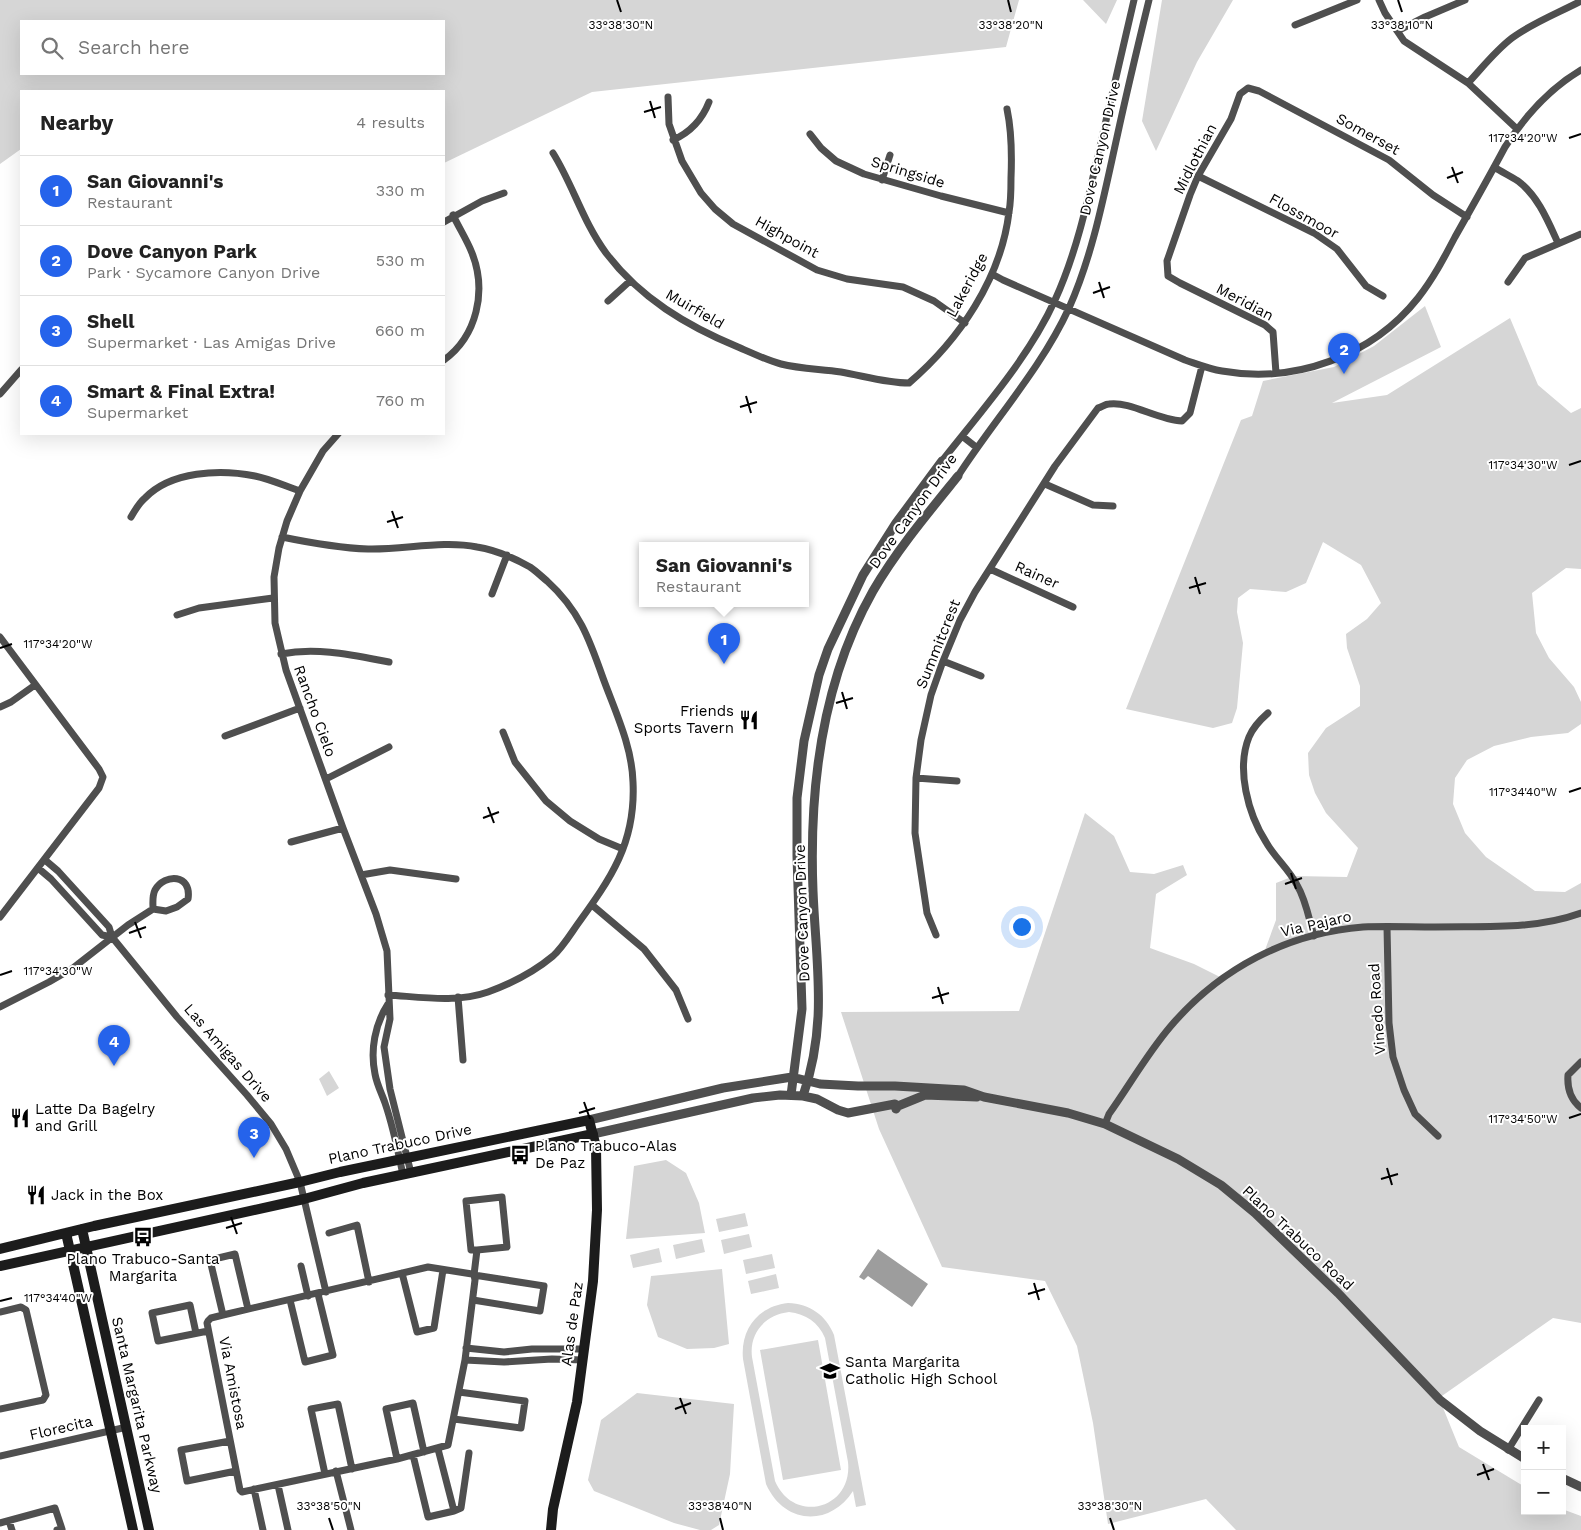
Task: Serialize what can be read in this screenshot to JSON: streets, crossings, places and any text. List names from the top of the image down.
{
  "streets": {
    "main road": ["Plano Trabuco Drive", "Alas de Paz", "Santa Margarita Parkway"],
    "street": [
      "Somerset",
      "Dove Canyon Drive",
      "Midlothian",
      "Springside",
      "Flossmoor",
      "Highpoint",
      "Lakeridge",
      "Meridian",
      "Muirfield",
      "Rainer",
      "Summitcrest",
      "Rancho Cielo",
      "Via Pajaro",
      "Vinedo Road",
      "Las Amigas Drive",
      "Plano Trabuco Road",
      "Via Amistosa",
      "Florecita"
    ]
  },
  "crossings": [
    ["Somerset", "Midlothian"],
    ["Dove Canyon Drive", "Plano Trabuco Drive"],
    ["Dove Canyon Drive", "Plano Trabuco Road"],
    ["Midlothian", "Flossmoor"],
    ["Midlothian", "Meridian"],
    ["Springside", "Lakeridge"],
    ["Highpoint", "Lakeridge"],
    ["Lakeridge", "Muirfield"],
    ["Rainer", "Summitcrest"],
    ["Rancho Cielo", "Plano Trabuco Drive"],
    ["Via Pajaro", "Vinedo Road"],
    ["Via Pajaro", "Plano Trabuco Road"],
    ["Las Amigas Drive", "Plano Trabuco Drive"],
    ["Las Amigas Drive", "Via Amistosa"],
    ["Plano Trabuco Drive", "Plano Trabuco Road"],
    ["Plano Trabuco Drive", "Alas de Paz"],
    ["Plano Trabuco Drive", "Santa Margarita Parkway"],
    ["Santa Margarita Parkway", "Florecita"]
  ],
  "places": {
    "restaurant": ["Friends Sports Tavern", "Latte Da Bagelry and Grill", "Jack in the Box"],
    "bus stop": ["Plano Trabuco-Alas De Paz", "Plano Trabuco-Santa Margarita"],
    "school or university": ["Santa Margarita Catholic High School"]
  },
  "page": {
    "search": "Search here",
    "heading": ["Nearby", "4 results"],
    "list": [
      {
        "mark": "1",
        "name": "San Giovanni's",
        "note": "Restaurant",
        "value": "330 m"
      },
      {
        "mark": "2",
        "name": "Dove Canyon Park",
        "note": "Park · Sycamore Canyon Drive",
        "value": "530 m"
      },
      {
        "mark": "3",
        "name": "Shell",
        "note": "Supermarket · Las Amigas Drive",
        "value": "660 m"
      },
      {
        "mark": "4",
        "name": "Smart & Final Extra!",
        "note": "Supermarket",
        "value": "760 m"
      }
    ],
    "pins": [
      "2",
      "1",
      "4",
      "3"
    ],
    "popup": ["San Giovanni's", "Restaurant"],
    "map_buttons": ["+", "−"]
  },
  "coordinates": [
    "33°38'30\"N",
    "33°38'20\"N",
    "33°38'10\"N",
    "117°34'20\"W",
    "117°34'30\"W",
    "117°34'40\"W",
    "117°34'50\"W",
    "33°38'50\"N",
    "33°38'40\"N"
  ]
}
